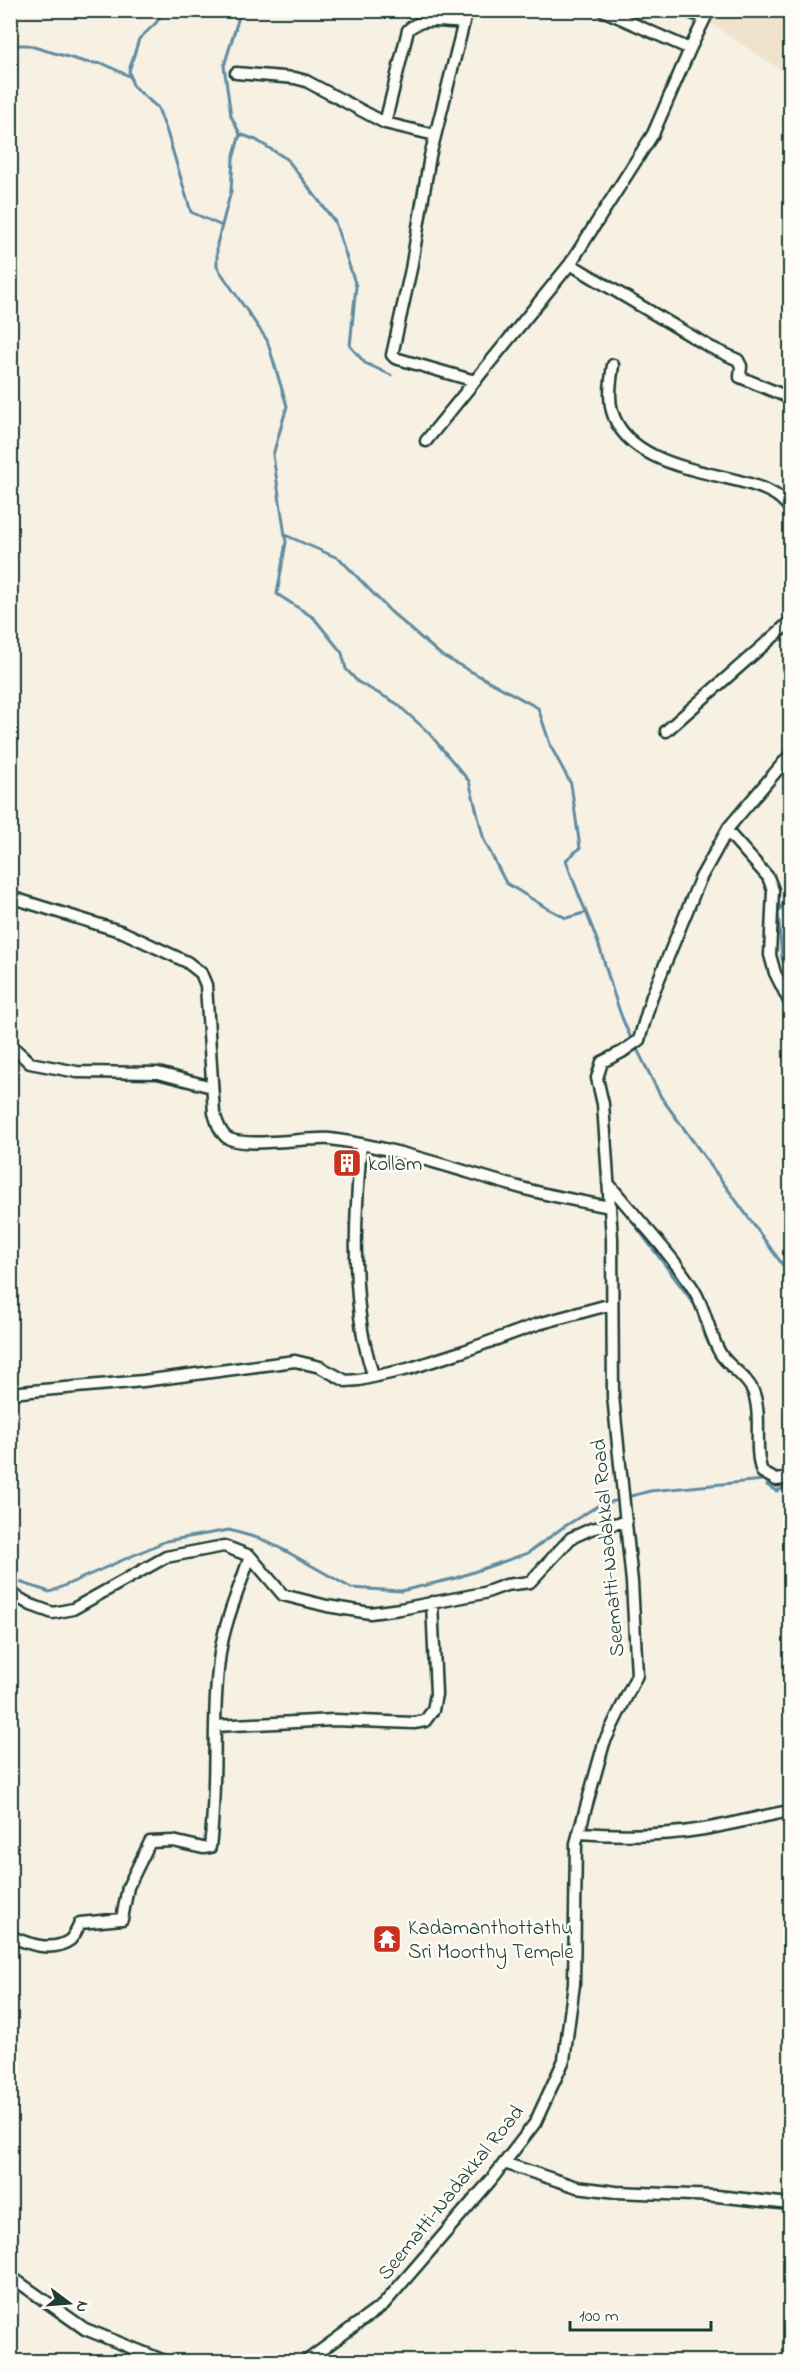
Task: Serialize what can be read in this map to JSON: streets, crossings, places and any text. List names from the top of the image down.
{
  "streets": {
    "street": ["Seematti-Nadakkal Road"]
  },
  "places": {
    "building": ["kollam"],
    "temple": ["Kadamanthottathu Sri Moorthy Temple"]
  },
  "scale_bar": "100 m",
  "north": "right"
}
